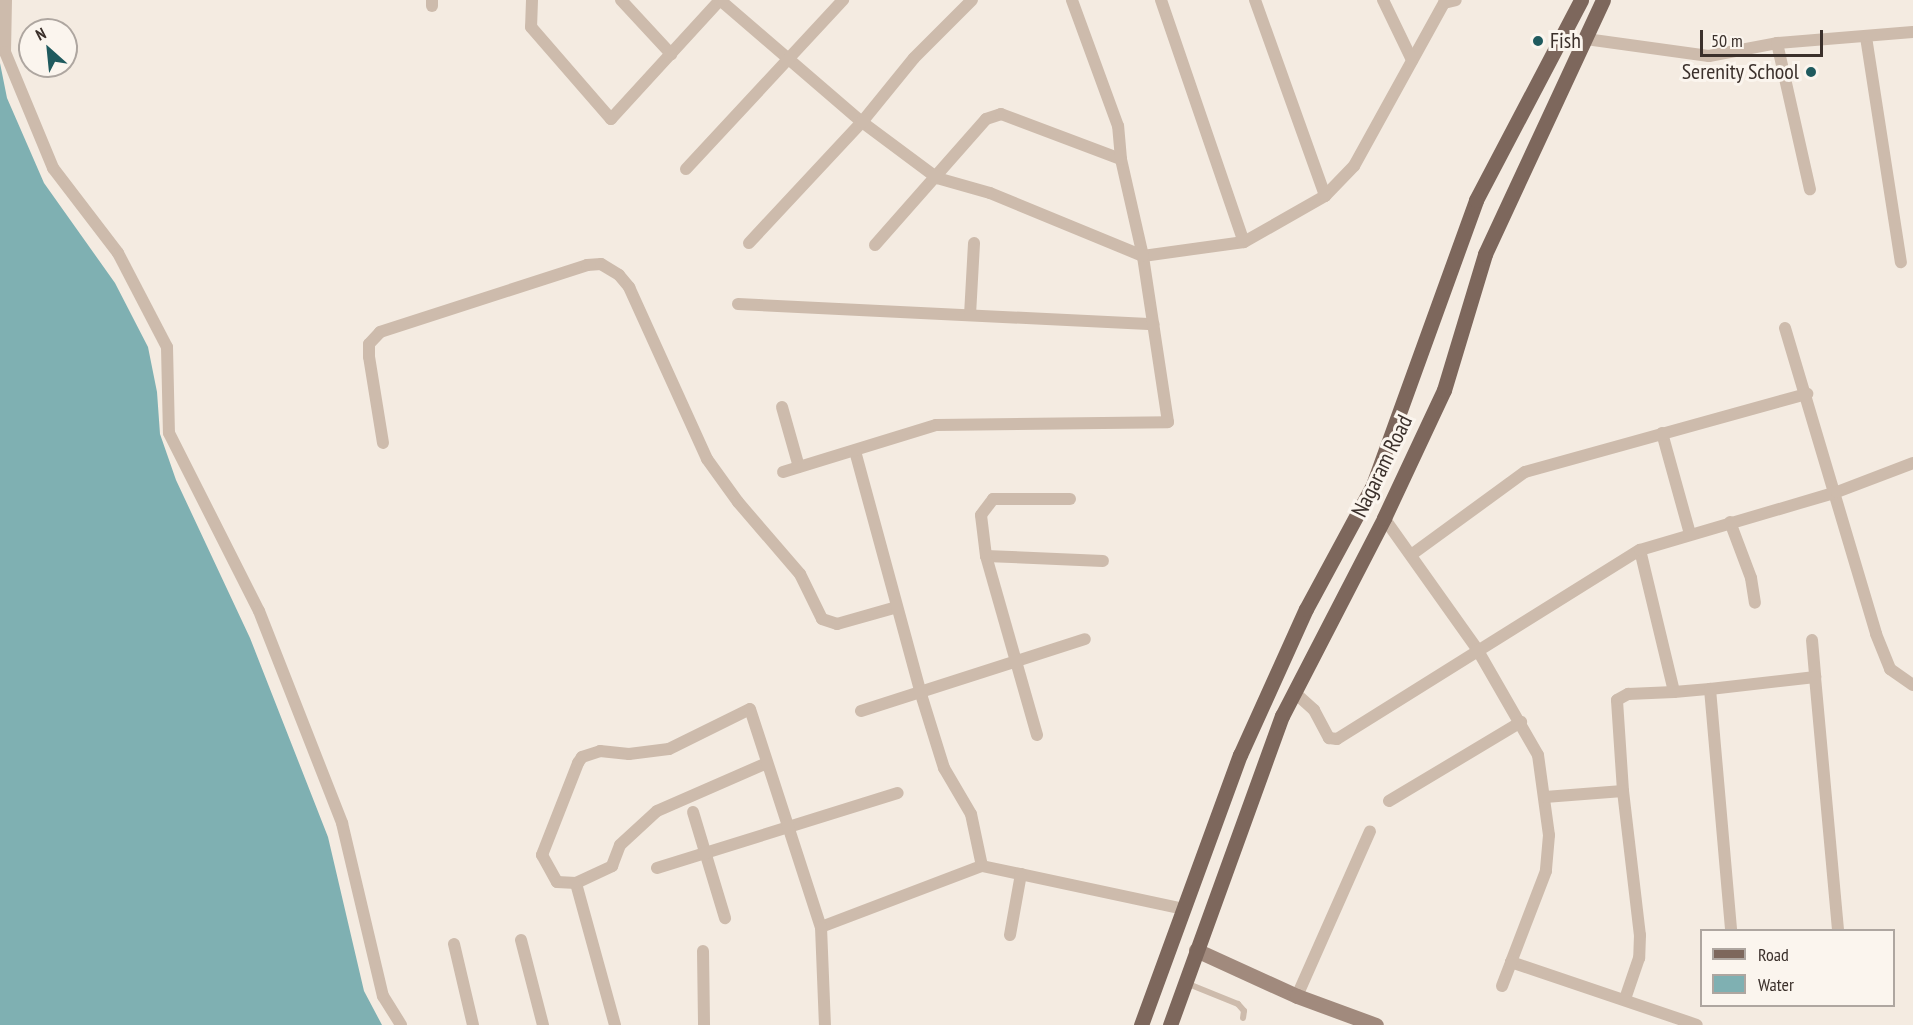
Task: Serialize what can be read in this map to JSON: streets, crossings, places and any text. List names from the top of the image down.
{
  "streets": {
    "main road": ["Nagaram Road"]
  },
  "places": ["Fish", "Serenity School"],
  "legend": ["Road", "Water"],
  "scale_bar": "50 m",
  "north": "top left"
}
